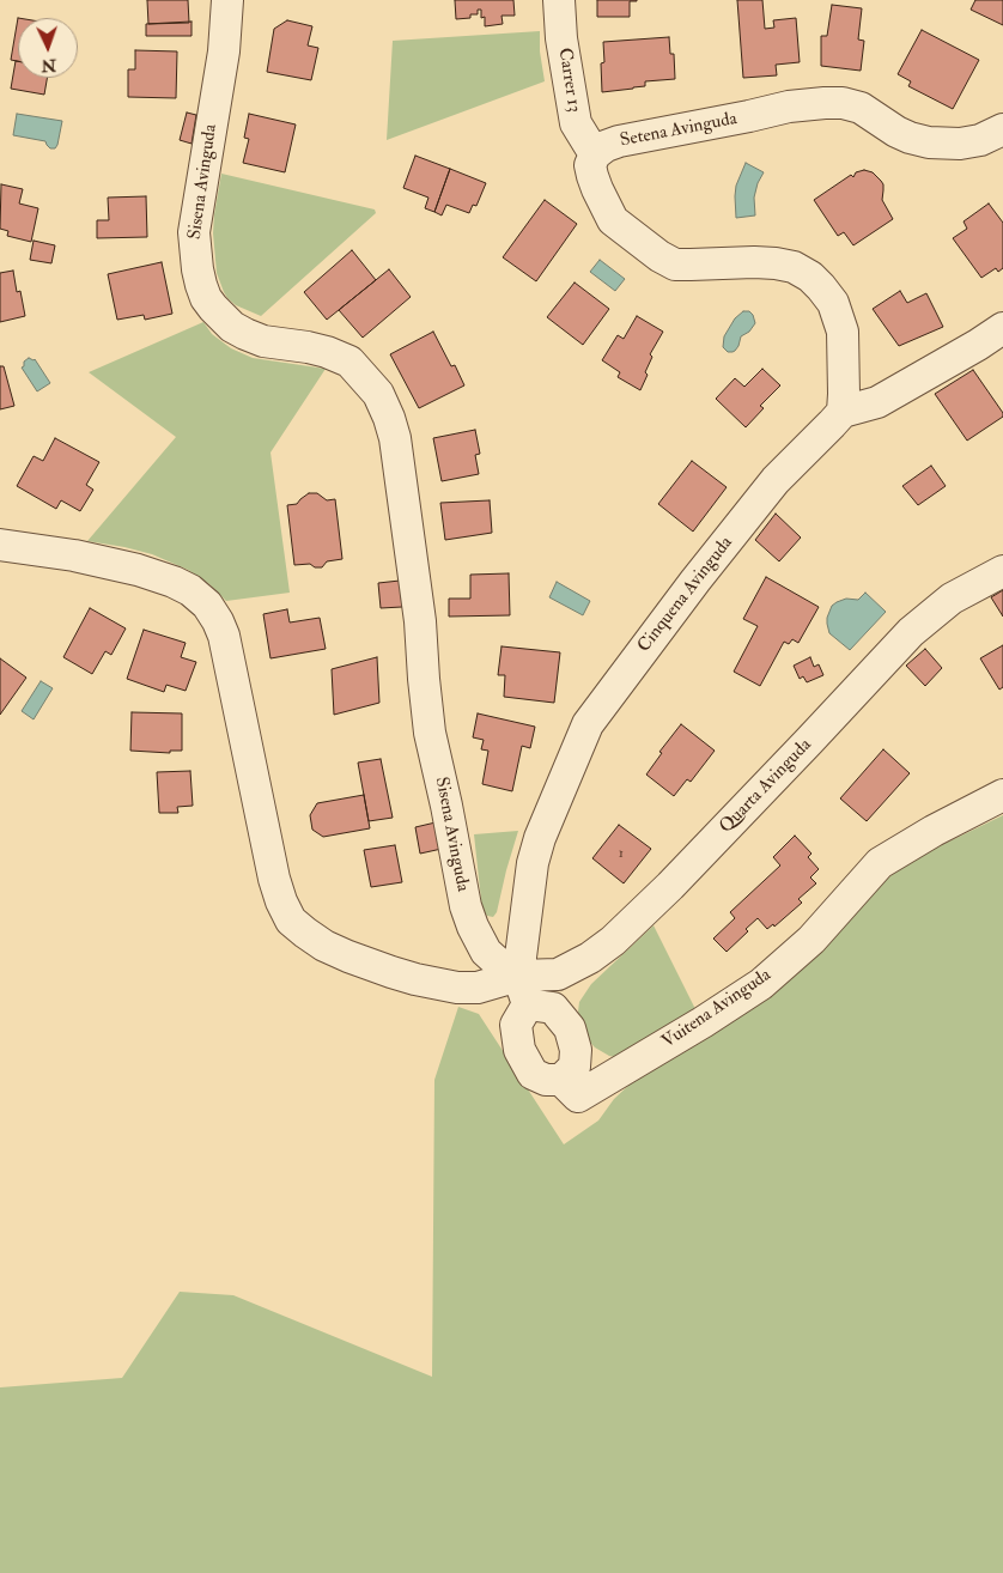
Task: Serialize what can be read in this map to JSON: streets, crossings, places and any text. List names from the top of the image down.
{
  "streets": {
    "street": [
      "Carrer 13",
      "Setena Avinguda",
      "Sisena Avinguda",
      "Cinquena Avinguda",
      "Quarta Avinguda",
      "Vuitena Avinguda"
    ]
  },
  "crossings": [
    ["Carrer 13", "Setena Avinguda"],
    ["Sisena Avinguda", "Cinquena Avinguda"],
    ["Sisena Avinguda", "Quarta Avinguda"],
    ["Cinquena Avinguda", "Quarta Avinguda"]
  ],
  "house_numbers": ["1"],
  "north": "bottom"
}
